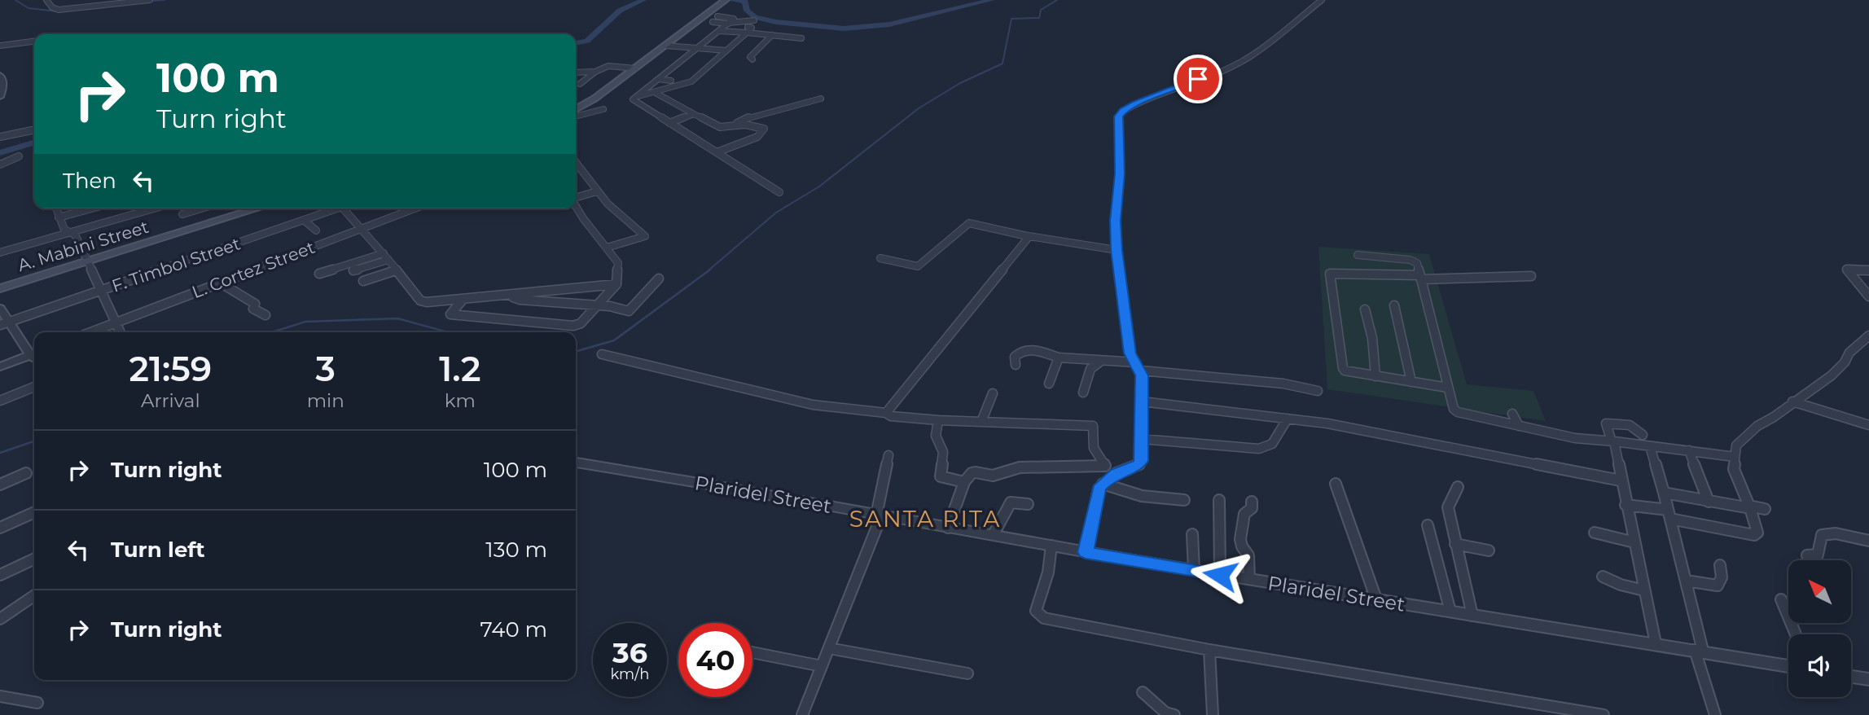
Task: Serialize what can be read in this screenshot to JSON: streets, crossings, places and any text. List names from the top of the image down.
{
  "streets": {
    "main road": ["A. Mabini Street"],
    "street": ["F. Timbol Street", "L. Cortez Street", "Plaridel Street"]
  },
  "districts": ["SANTA RITA"],
  "north": "top left",
  "page": {
    "turn": ["100 m", "Turn right"],
    "then": "Then",
    "eta": [
      "21:59",
      "Arrival",
      "3",
      "min",
      "1.2",
      "km"
    ],
    "list": [
      {
        "name": "Turn right",
        "value": "100 m"
      },
      {
        "name": "Turn left",
        "value": "130 m"
      },
      {
        "name": "Turn right",
        "value": "740 m"
      }
    ],
    "speed": "36 km/h",
    "limit": "40"
  }
}
